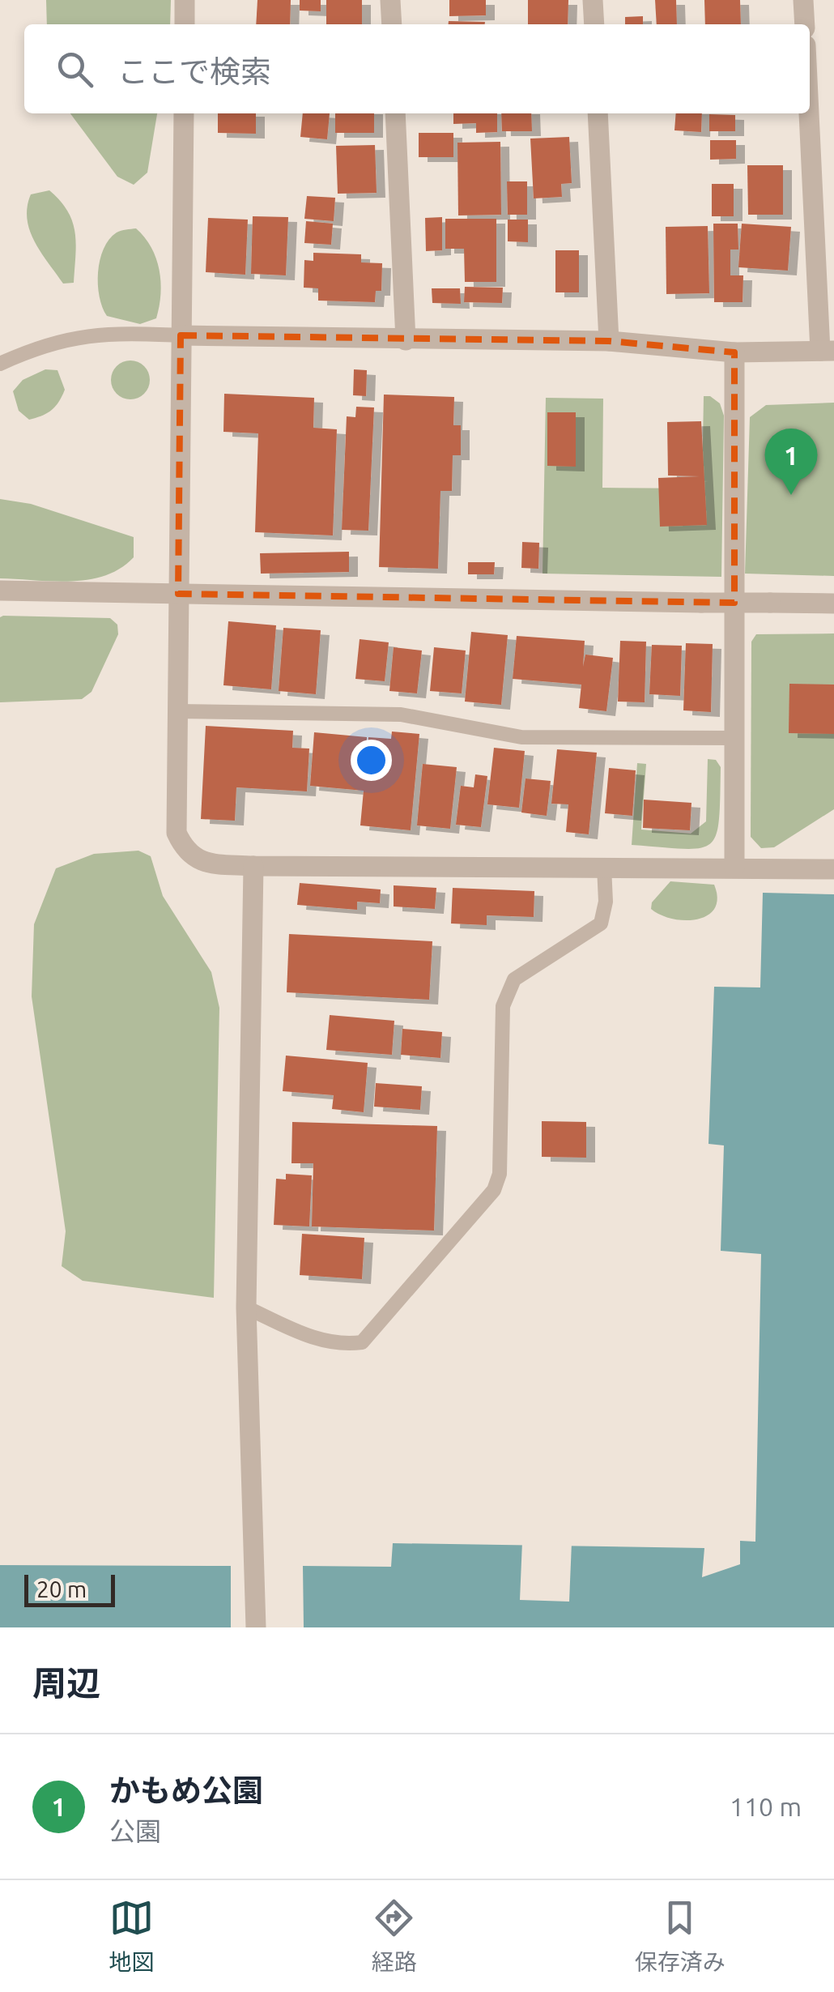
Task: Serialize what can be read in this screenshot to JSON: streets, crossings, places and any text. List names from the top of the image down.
{
  "scale_bar": "20 m",
  "page": {
    "search": "ここで検索",
    "pins": "1",
    "scale": "20 m",
    "heading": "周辺",
    "list": [
      {
        "mark": "1",
        "name": "かもめ公園",
        "note": "公園",
        "value": "110 m"
      }
    ],
    "nav": ["地図", "経路", "保存済み"]
  }
}
